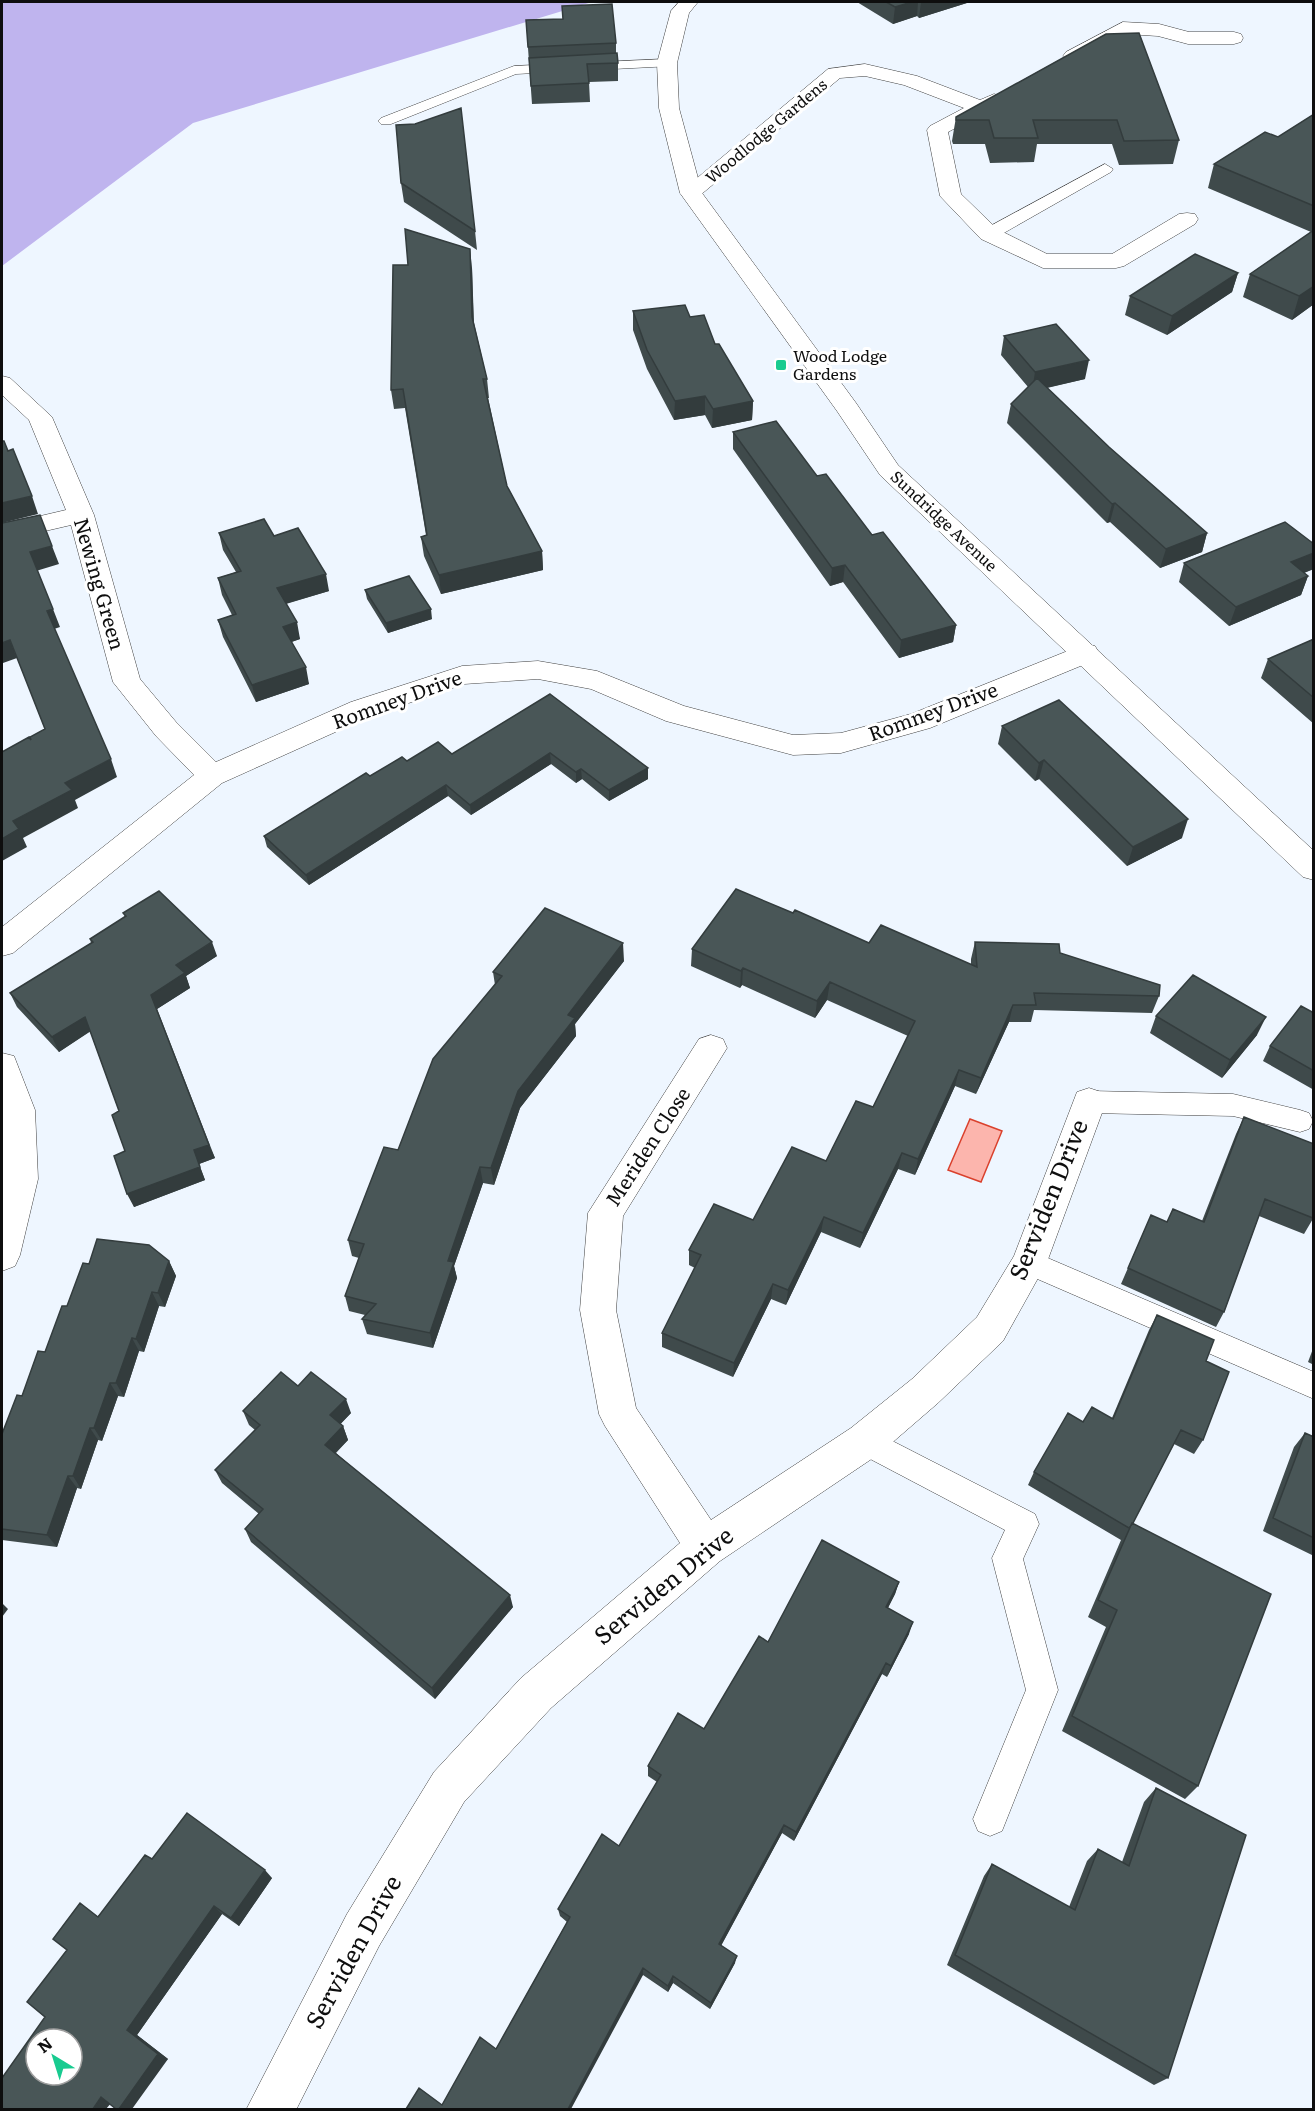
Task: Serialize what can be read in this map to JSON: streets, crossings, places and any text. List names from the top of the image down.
{
  "streets": {
    "street": [
      "Woodlodge Gardens",
      "Sundridge Avenue",
      "Newing Green",
      "Romney Drive",
      "Meriden Close",
      "Serviden Drive"
    ]
  },
  "crossings": [
    ["Woodlodge Gardens", "Sundridge Avenue"],
    ["Sundridge Avenue", "Romney Drive"],
    ["Newing Green", "Romney Drive"],
    ["Meriden Close", "Serviden Drive"]
  ],
  "places": {
    "transit": ["Wood Lodge Gardens"]
  },
  "north": "top left"
}
